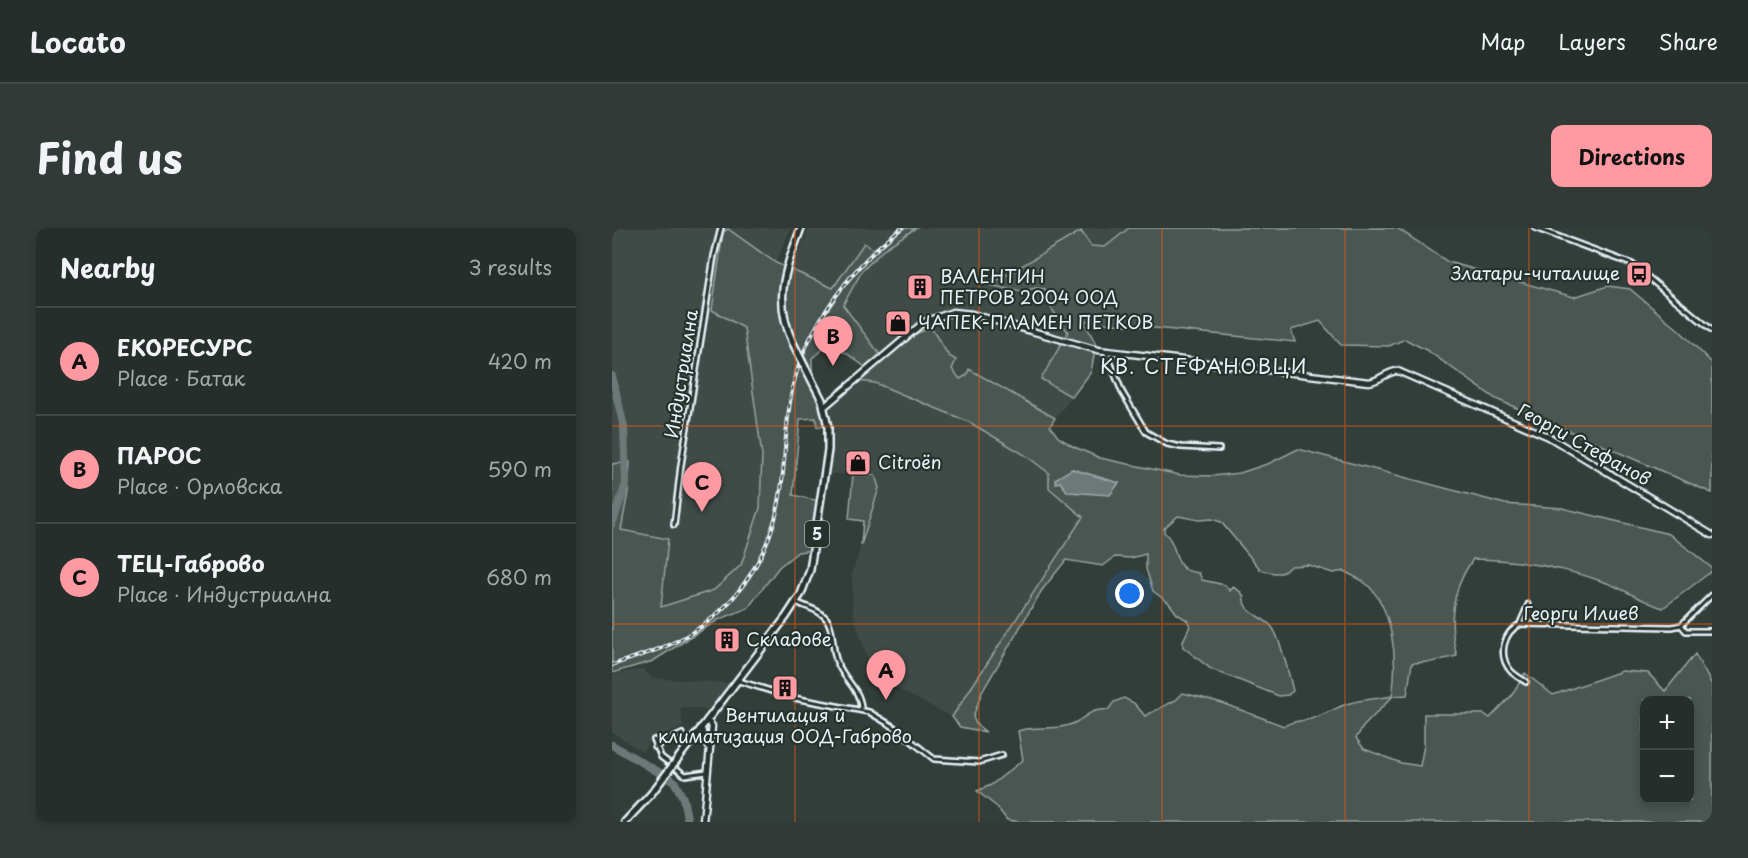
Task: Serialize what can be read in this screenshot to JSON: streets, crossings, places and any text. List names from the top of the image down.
{
  "streets": {
    "main road": ["5"],
    "street": ["Индустриална", "Георги Стефанов", "Георги Илиев"]
  },
  "districts": ["КВ. СТЕФАНОВЦИ"],
  "places": {
    "bus stop": ["Златари-читалище"],
    "building": ["ВАЛЕНТИН ПЕТРОВ 2004 ООД", "Складове", "Вентилация и климатизация ООД-Габрово"],
    "shop": ["ЧАПЕК-ПЛАМЕН ПЕТКОВ", "Citroën"]
  },
  "page": {
    "header": "Locato",
    "nav": ["Map", "Layers", "Share"],
    "title": "Find us",
    "buttons": "Directions",
    "heading": ["Nearby", "3 results"],
    "list": [
      {
        "mark": "A",
        "name": "ЕКОРЕСУРС",
        "note": "Place · Батак",
        "value": "420 m"
      },
      {
        "mark": "B",
        "name": "ПАРОС",
        "note": "Place · Орловска",
        "value": "590 m"
      },
      {
        "mark": "C",
        "name": "ТЕЦ-Габрово",
        "note": "Place · Индустриална",
        "value": "680 m"
      }
    ],
    "pins": ["B", "C", "A"],
    "map_buttons": ["+", "−"]
  }
}
